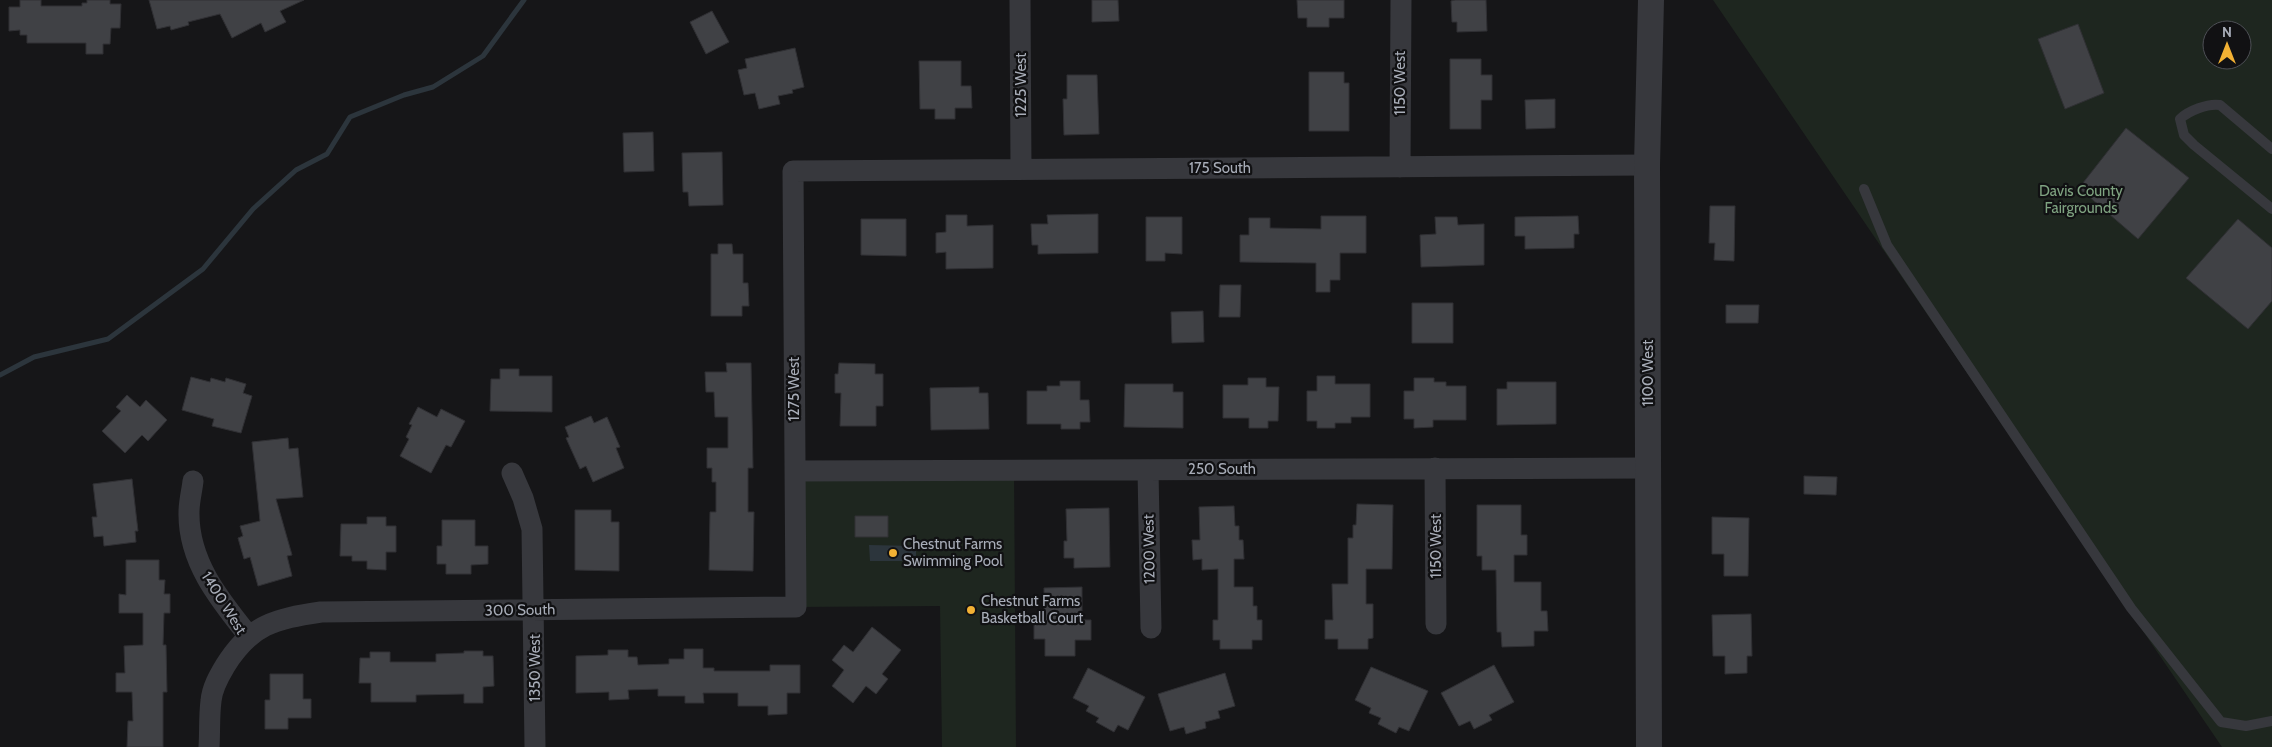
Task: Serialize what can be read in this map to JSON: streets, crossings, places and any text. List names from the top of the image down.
{
  "streets": {
    "street": [
      "1150 West",
      "1225 West",
      "175 South",
      "1100 West",
      "1275 West",
      "250 South",
      "1200 West",
      "1400 West",
      "300 South",
      "1350 West"
    ]
  },
  "crossings": [
    ["1150 West", "175 South"],
    ["1150 West", "250 South"],
    ["1225 West", "175 South"],
    ["175 South", "1100 West"],
    ["175 South", "1275 West"],
    ["1100 West", "250 South"],
    ["1275 West", "250 South"],
    ["1275 West", "300 South"],
    ["250 South", "1200 West"],
    ["1400 West", "300 South"],
    ["300 South", "1350 West"]
  ],
  "parks": ["Davis County Fairgrounds"],
  "places": ["Chestnut Farms Swimming Pool", "Chestnut Farms Basketball Court"],
  "north": "top"
}
